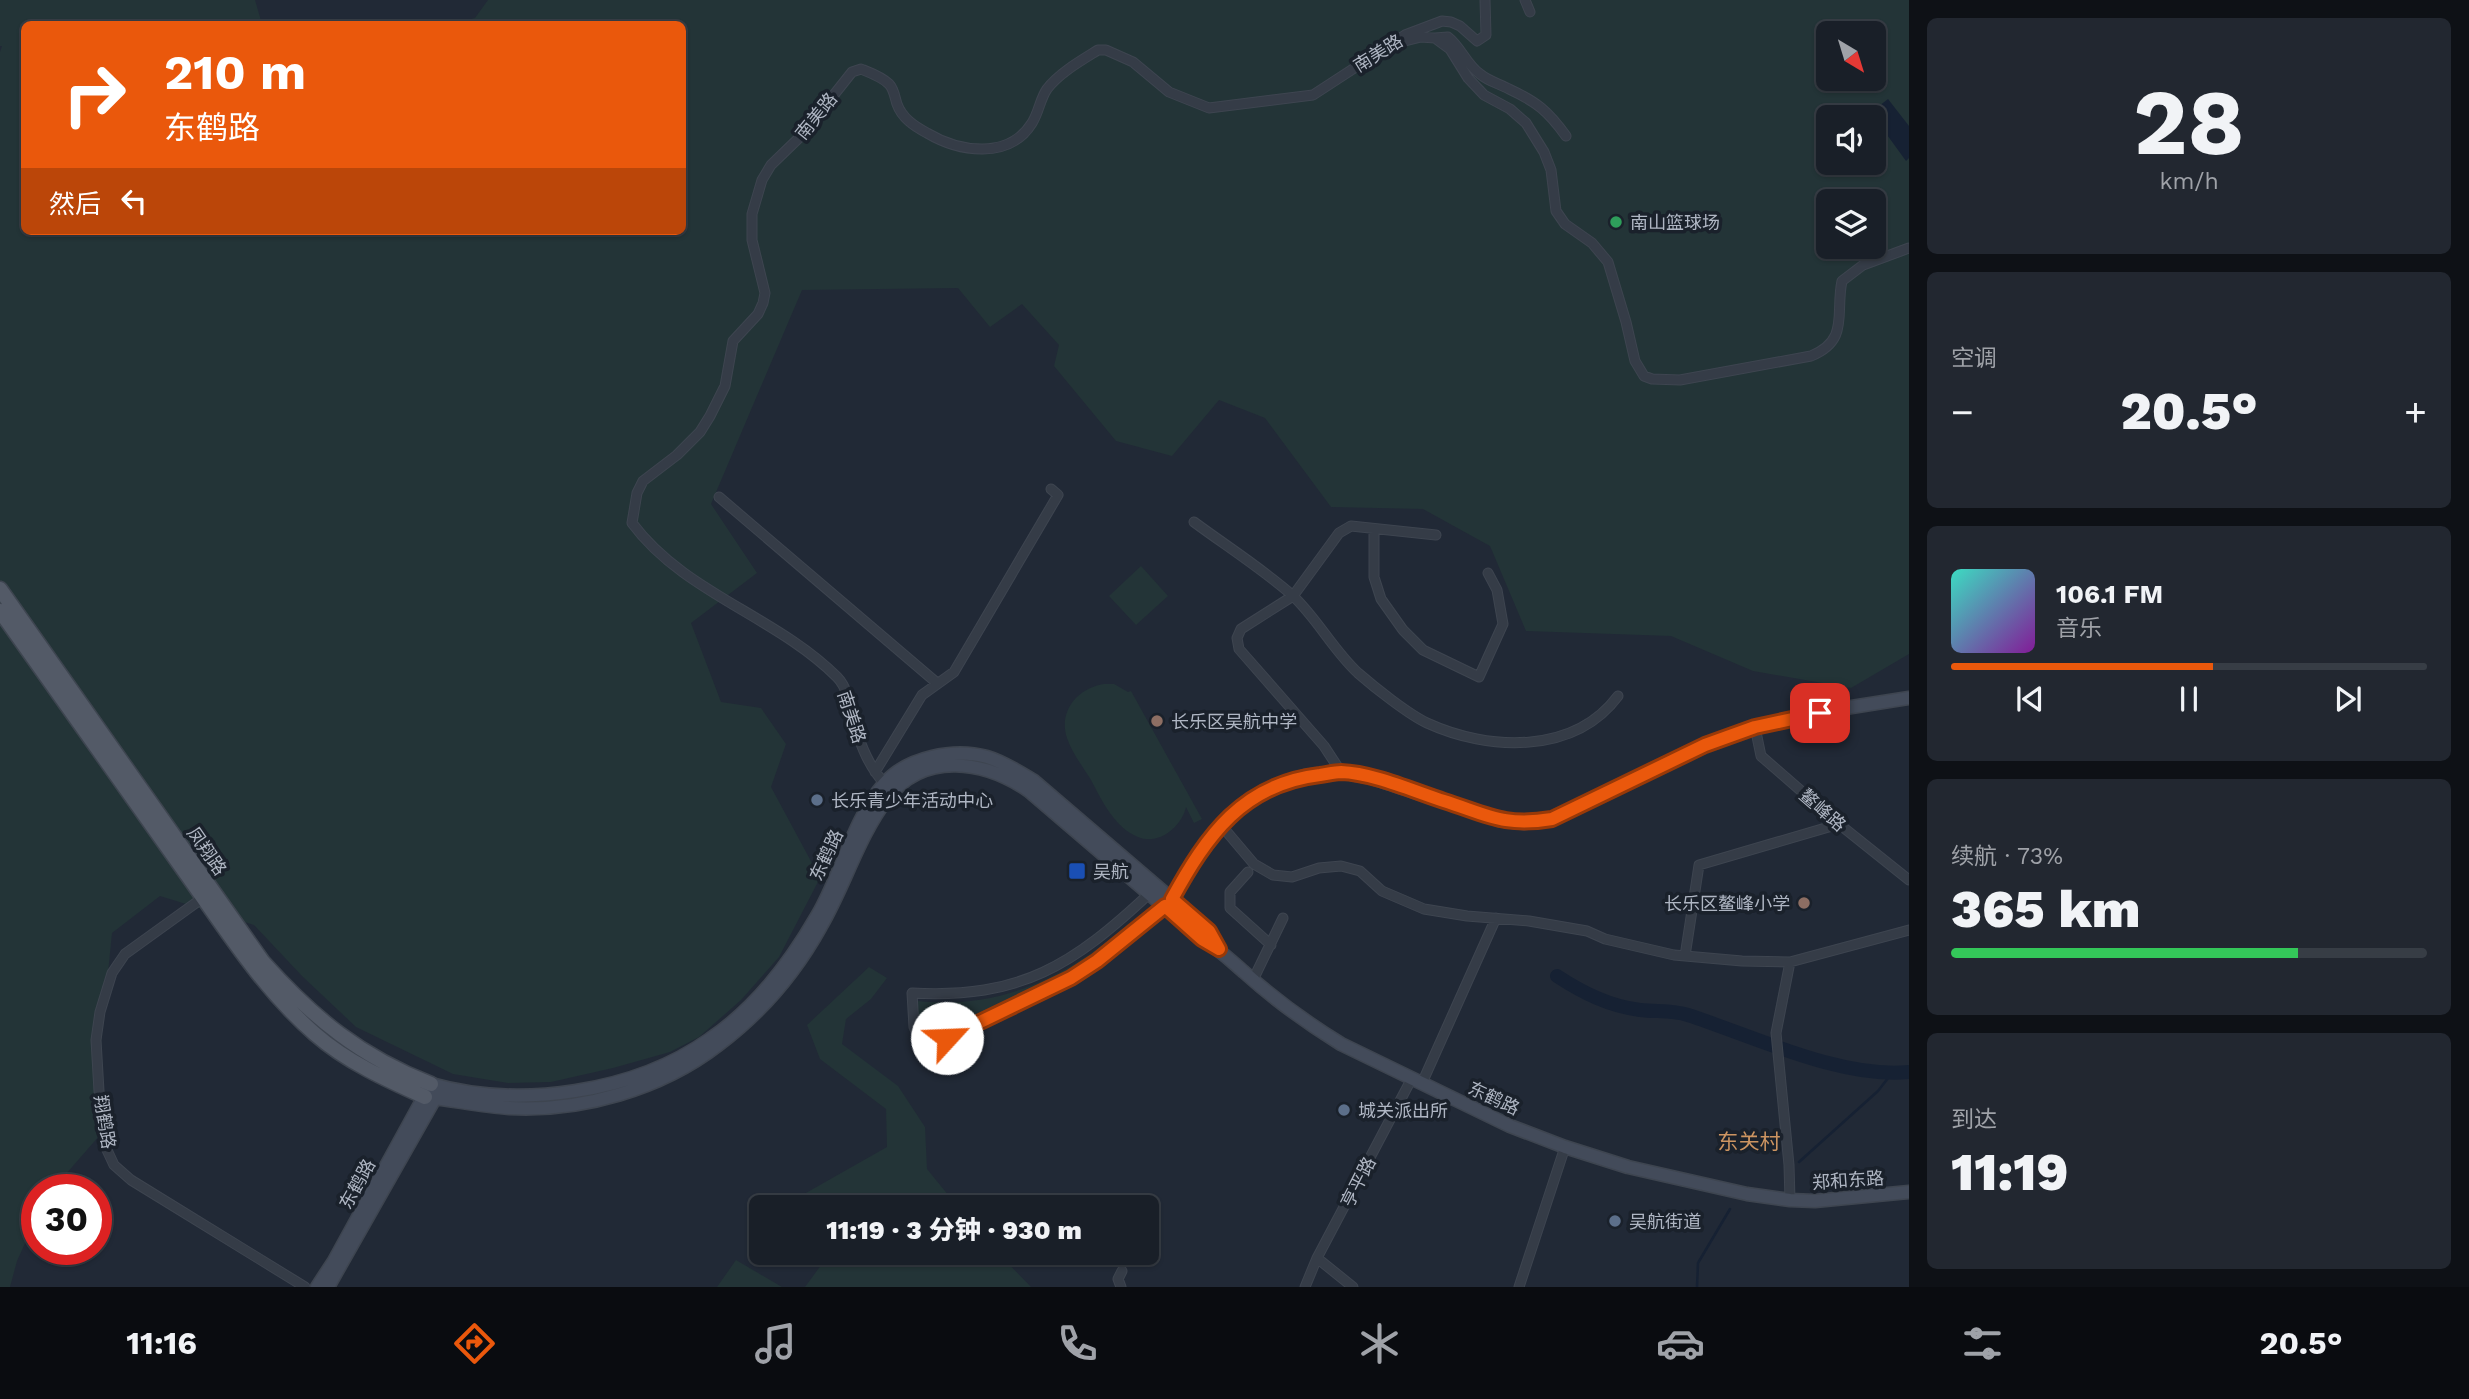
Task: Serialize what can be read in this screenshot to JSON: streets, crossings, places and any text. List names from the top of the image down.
{
  "streets": {
    "main road": ["凤翔路", "东鹤路", "郑和东路"],
    "street": [
      "南美路",
      "鳌峰路",
      "翔鹤路",
      "亨平路"
    ]
  },
  "crossings": [
    ["南美路", "东鹤路"],
    ["凤翔路", "东鹤路"],
    ["凤翔路", "翔鹤路"],
    ["东鹤路", "郑和东路"],
    ["东鹤路", "亨平路"]
  ],
  "districts": ["东关村"],
  "places": {
    "other": [
      "南山篮球场",
      "长乐区吴航中学",
      "长乐青少年活动中心",
      "长乐区鳌峰小学",
      "城关派出所",
      "吴航街道"
    ],
    "transit": ["吴航"]
  },
  "north": "bottom right",
  "page": {
    "tile": [
      ["28", "km/h"],
      "空调",
      ["续航 · 73%", "365 km"],
      ["到达", "11:19"]
    ],
    "turn": ["210 m", "东鹤路"],
    "then": "然后",
    "heat": ["−", "20.5°", "+"],
    "song": ["106.1 FM", "音乐"],
    "limit": "30",
    "trip": "11:19 · 3 分钟 · 930 m",
    "tabs": ["11:16", "20.5°"]
  }
}
